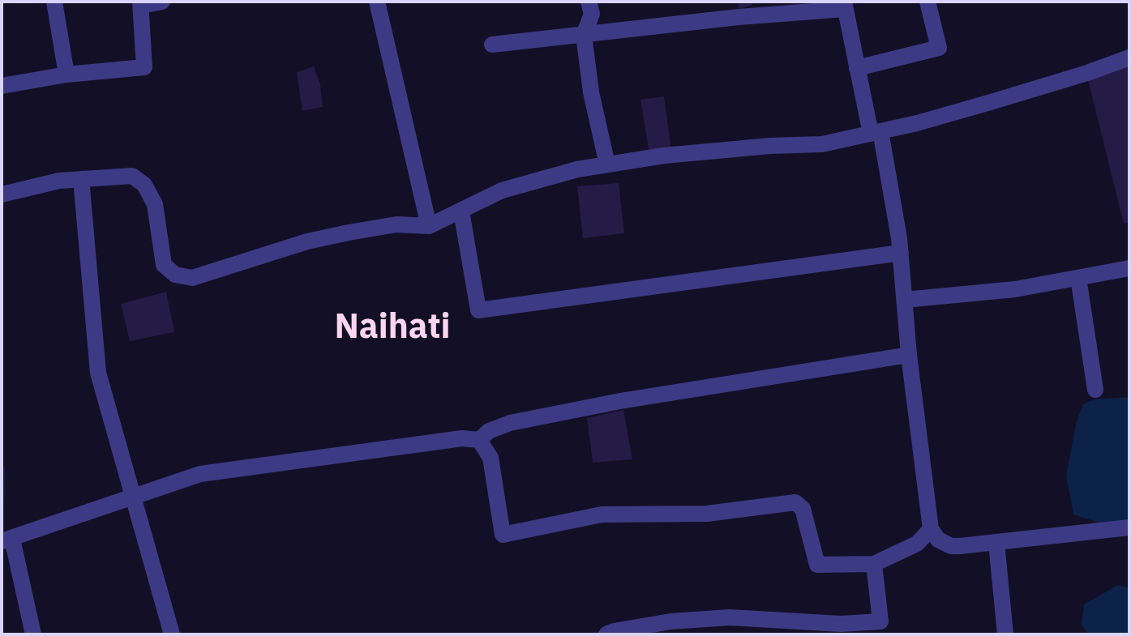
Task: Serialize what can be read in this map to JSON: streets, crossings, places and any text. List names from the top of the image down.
{
  "districts": ["Naihati"]
}
